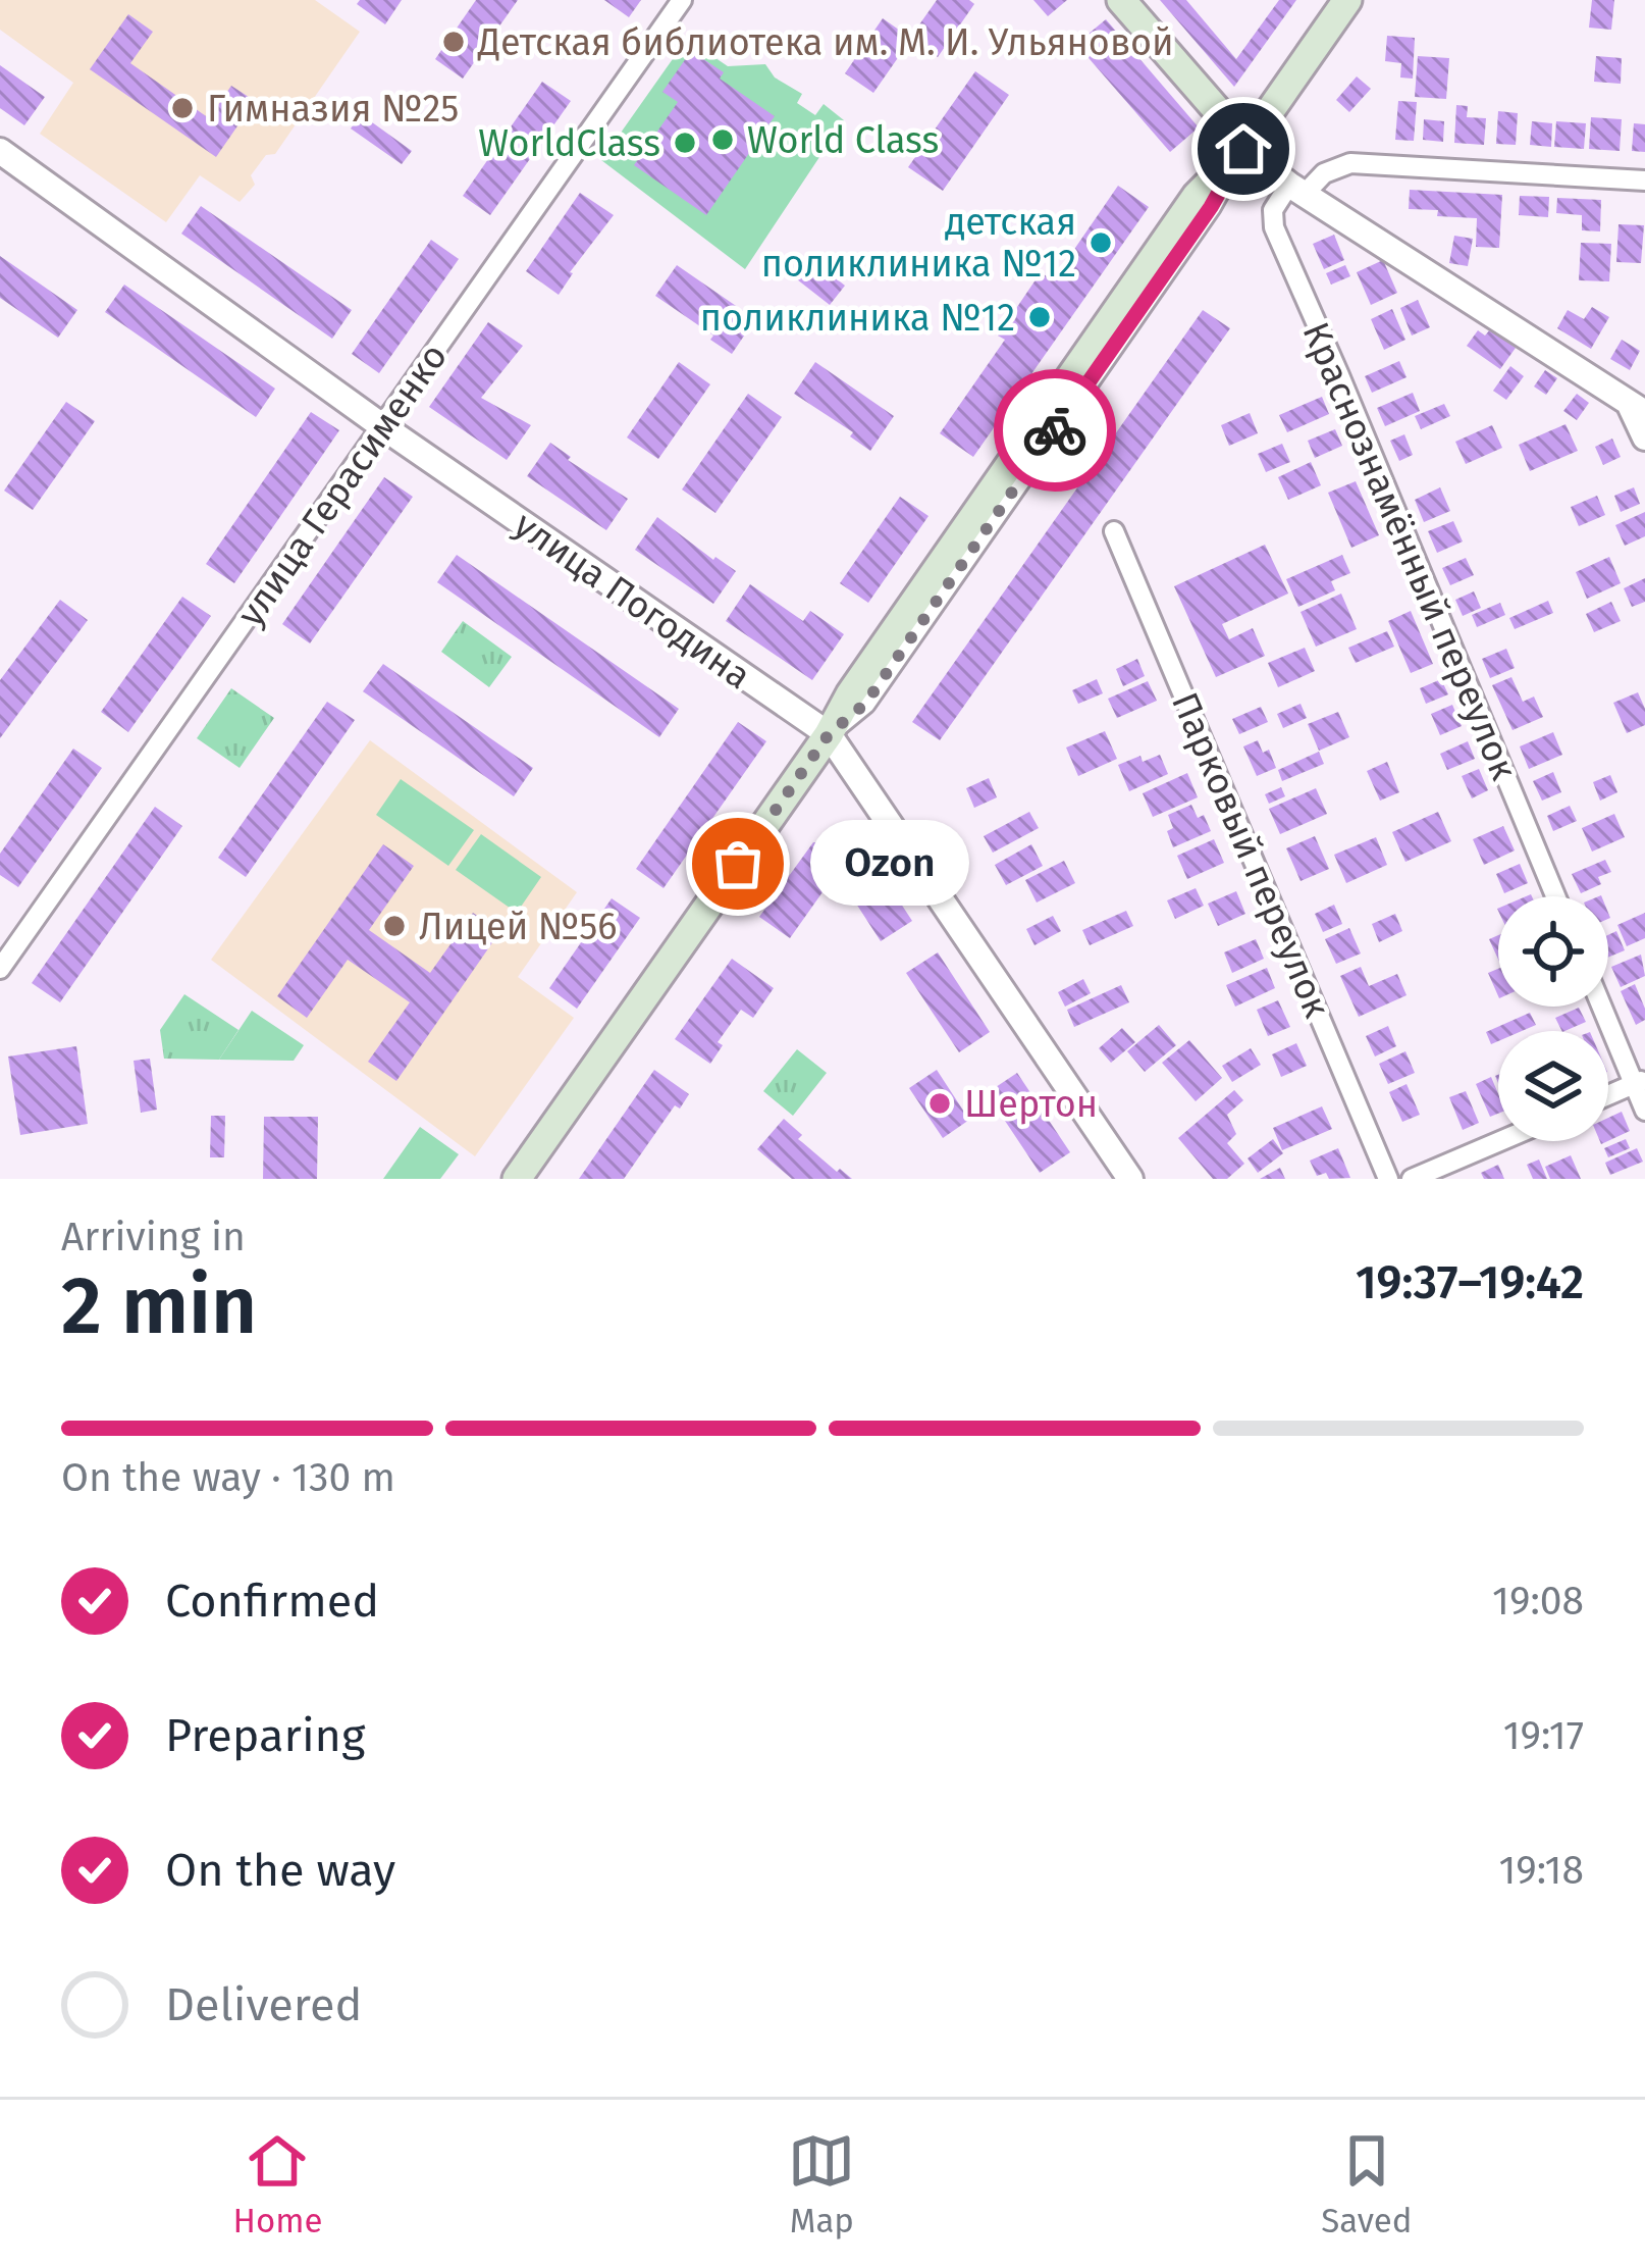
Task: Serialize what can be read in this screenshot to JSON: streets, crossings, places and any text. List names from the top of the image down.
{
  "streets": {
    "street": [
      "улица Герасименко",
      "Краснознамённый переулок",
      "улица Погодина",
      "Парковый переулок"
    ]
  },
  "crossings": [
    ["улица Герасименко", "улица Погодина"]
  ],
  "places": [
    "Детская библиотека им. М. И. Ульяновой",
    "Гимназия №25",
    "World Class",
    "WorldClass",
    "детская поликлиника №12",
    "поликлиника №12",
    "Ozon",
    "Лицей №56",
    "Шертон"
  ],
  "page": {
    "bubble": "Ozon",
    "heading": ["2 min", "Arriving in", "19:37–19:42"],
    "bar": "On the way · 130 m",
    "list": [
      ["Confirmed", "19:08"],
      ["Preparing", "19:17"],
      ["On the way", "19:18"],
      "Delivered"
    ],
    "tabs": ["Home", "Map", "Saved"]
  }
}
